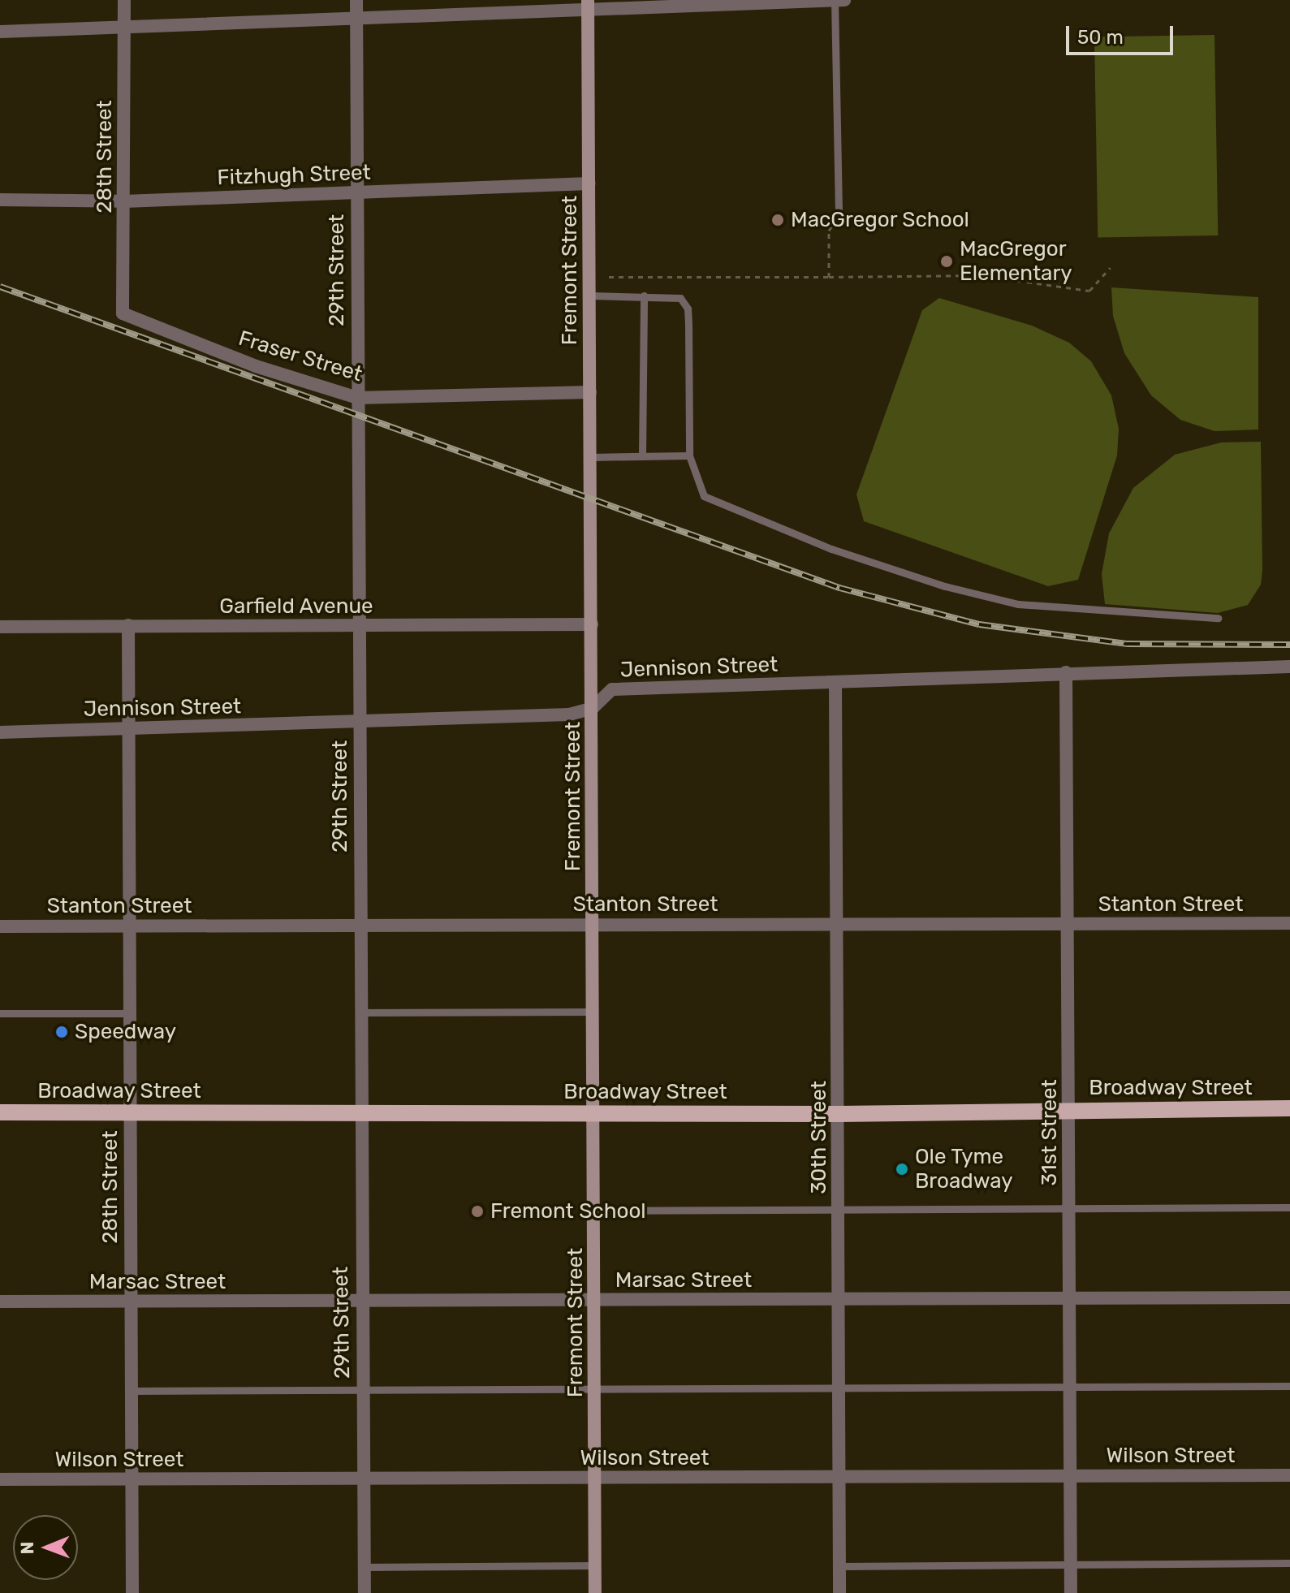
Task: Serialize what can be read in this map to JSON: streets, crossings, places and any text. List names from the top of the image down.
{
  "streets": {
    "main road": ["Broadway Street"],
    "street": [
      "28th Street",
      "Fitzhugh Street",
      "29th Street",
      "Fremont Street",
      "Fraser Street",
      "Garfield Avenue",
      "Jennison Street",
      "Stanton Street",
      "31st Street",
      "30th Street",
      "Marsac Street",
      "Wilson Street"
    ]
  },
  "crossings": [
    ["28th Street", "Fitzhugh Street"],
    ["28th Street", "Fraser Street"],
    ["28th Street", "Garfield Avenue"],
    ["28th Street", "Jennison Street"],
    ["28th Street", "Stanton Street"],
    ["28th Street", "Broadway Street"],
    ["28th Street", "Marsac Street"],
    ["28th Street", "Wilson Street"],
    ["Fitzhugh Street", "29th Street"],
    ["Fitzhugh Street", "Fremont Street"],
    ["29th Street", "Fraser Street"],
    ["29th Street", "Garfield Avenue"],
    ["29th Street", "Jennison Street"],
    ["29th Street", "Stanton Street"],
    ["29th Street", "Broadway Street"],
    ["29th Street", "Marsac Street"],
    ["29th Street", "Wilson Street"],
    ["Fremont Street", "Fraser Street"],
    ["Fremont Street", "Garfield Avenue"],
    ["Fremont Street", "Jennison Street"],
    ["Fremont Street", "Stanton Street"],
    ["Fremont Street", "Broadway Street"],
    ["Fremont Street", "Marsac Street"],
    ["Fremont Street", "Wilson Street"],
    ["Jennison Street", "31st Street"],
    ["Jennison Street", "30th Street"],
    ["Stanton Street", "31st Street"],
    ["Stanton Street", "30th Street"],
    ["Broadway Street", "31st Street"],
    ["Broadway Street", "30th Street"],
    ["31st Street", "Marsac Street"],
    ["31st Street", "Wilson Street"],
    ["30th Street", "Marsac Street"],
    ["30th Street", "Wilson Street"]
  ],
  "places": [
    "MacGregor School",
    "MacGregor Elementary",
    "Speedway",
    "Ole Tyme Broadway",
    "Fremont School"
  ],
  "scale_bar": "50 m",
  "north": "left"
}
